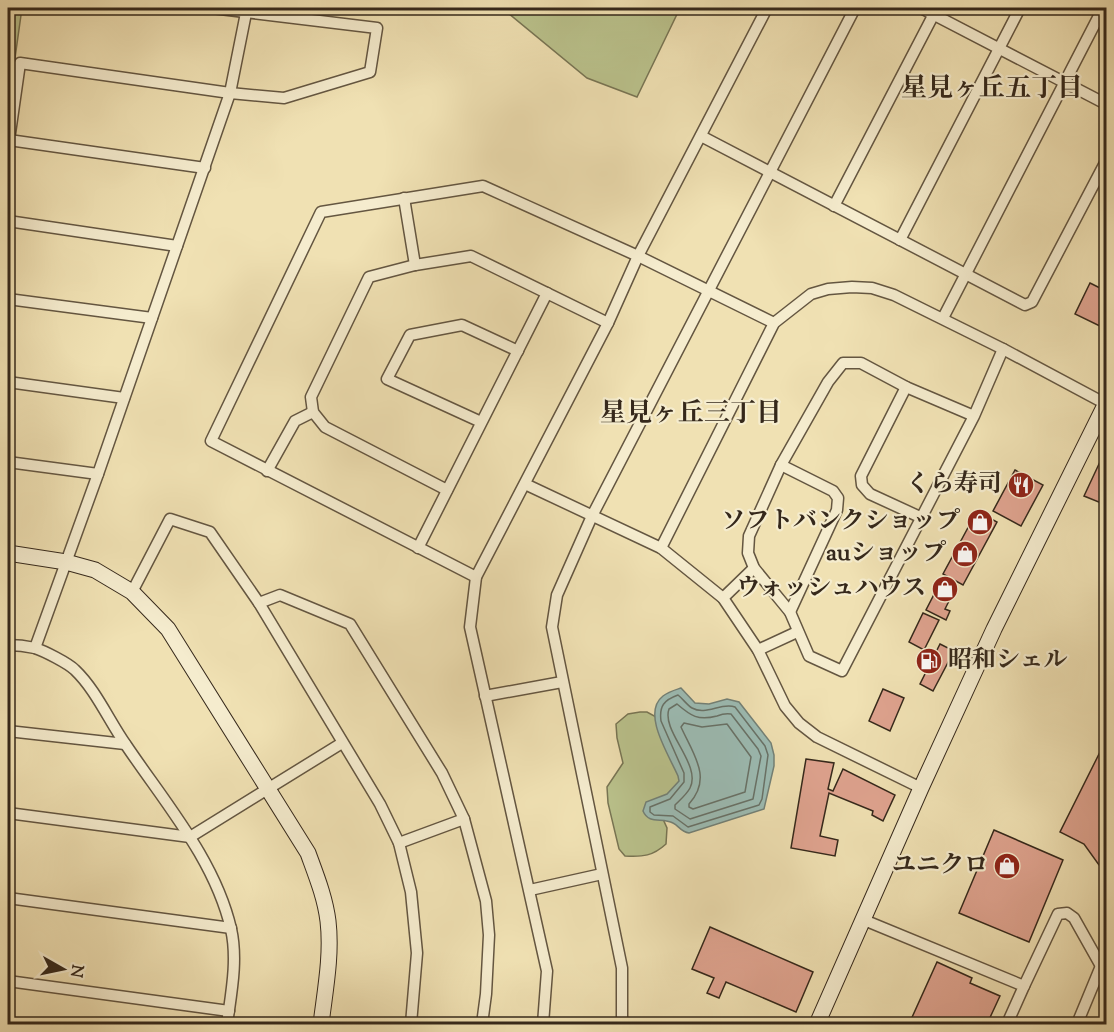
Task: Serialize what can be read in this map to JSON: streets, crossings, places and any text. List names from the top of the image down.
{
  "districts": ["星見ヶ丘五丁目", "星見ヶ丘三丁目"],
  "places": {
    "restaurant": ["くら寿司"],
    "shop": [
      "ソフトバンクショップ",
      "auショップ",
      "ウォッシュハウス",
      "ユニクロ"
    ],
    "fuel station": ["昭和シェル"]
  },
  "north": "right"
}
